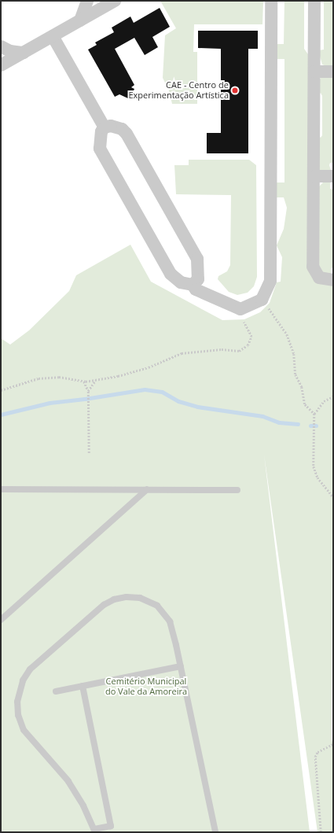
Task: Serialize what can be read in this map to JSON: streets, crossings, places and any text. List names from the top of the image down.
{
  "parks": ["Cemitério Municipal do Vale da Amoreira"],
  "places": ["CAE - Centro de Experimentação Artística"]
}
